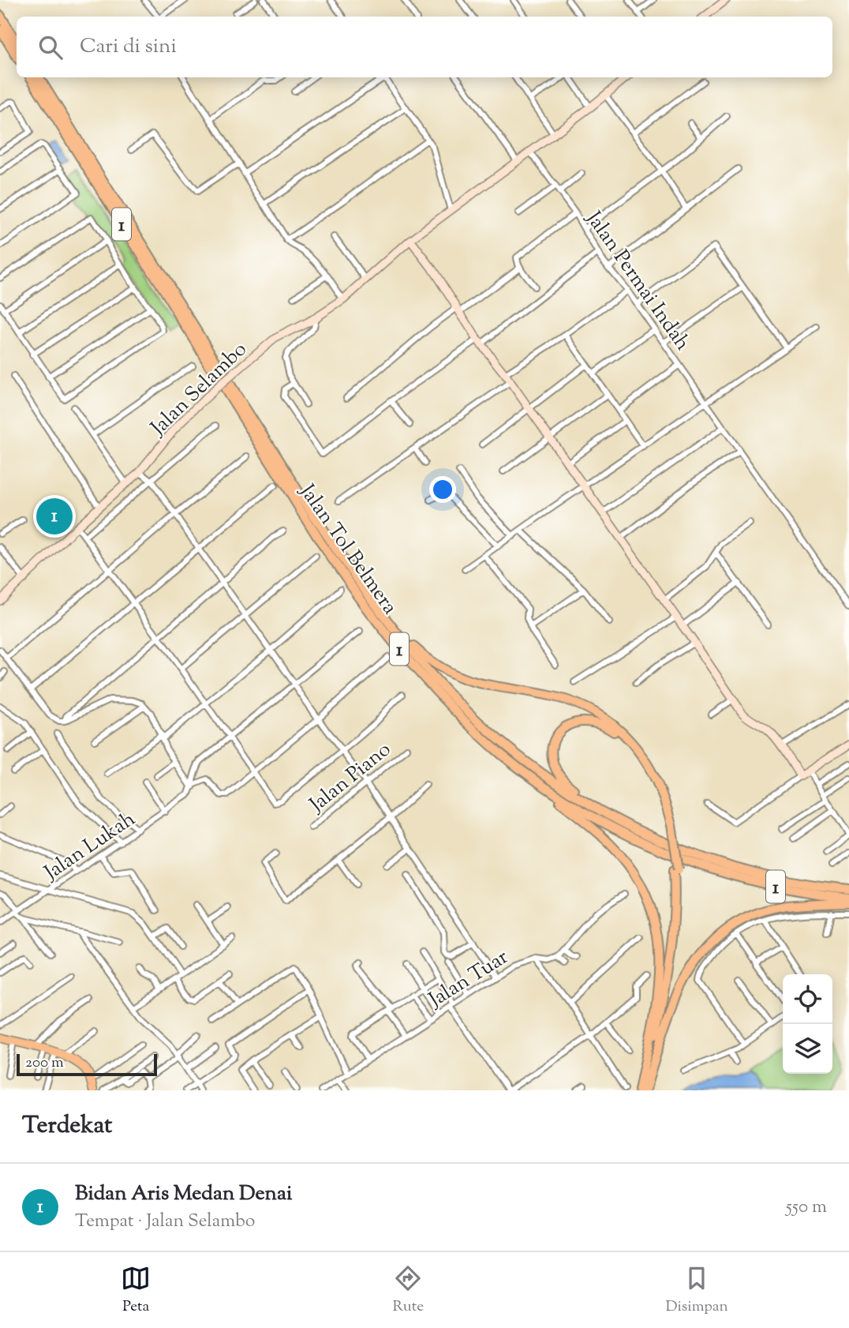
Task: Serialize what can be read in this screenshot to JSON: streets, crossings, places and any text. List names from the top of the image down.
{
  "streets": {
    "highway": ["1", "Jalan Tol Belmera"],
    "street": [
      "Jalan Permai Indah",
      "Jalan Selambo",
      "Jalan Piano",
      "Jalan Lukah",
      "Jalan Tuar"
    ]
  },
  "crossings": [
    ["Jalan Permai Indah", "Jalan Selambo"]
  ],
  "scale_bar": "200 m",
  "page": {
    "search": "Cari di sini",
    "pins": "1",
    "scale": "200 m",
    "heading": "Terdekat",
    "list": [
      {
        "mark": "1",
        "name": "Bidan Aris Medan Denai",
        "note": "Tempat · Jalan Selambo",
        "value": "550 m"
      }
    ],
    "nav": ["Peta", "Rute", "Disimpan"]
  }
}
